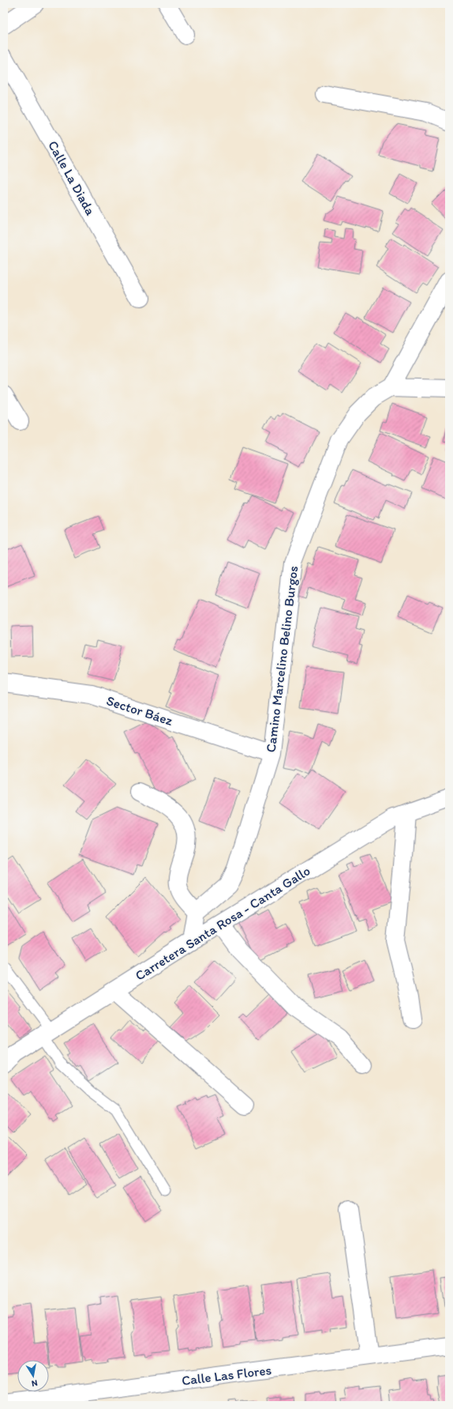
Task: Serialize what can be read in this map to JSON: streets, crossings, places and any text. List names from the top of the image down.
{
  "streets": {
    "street": [
      "Calle La Diada",
      "Camino Marcelino Belino Burgos",
      "Sector Báez",
      "Carretera Santa Rosa - Canta Gallo",
      "Calle Las Flores"
    ]
  },
  "crossings": [
    ["Camino Marcelino Belino Burgos", "Sector Báez"]
  ],
  "north": "bottom"
}
